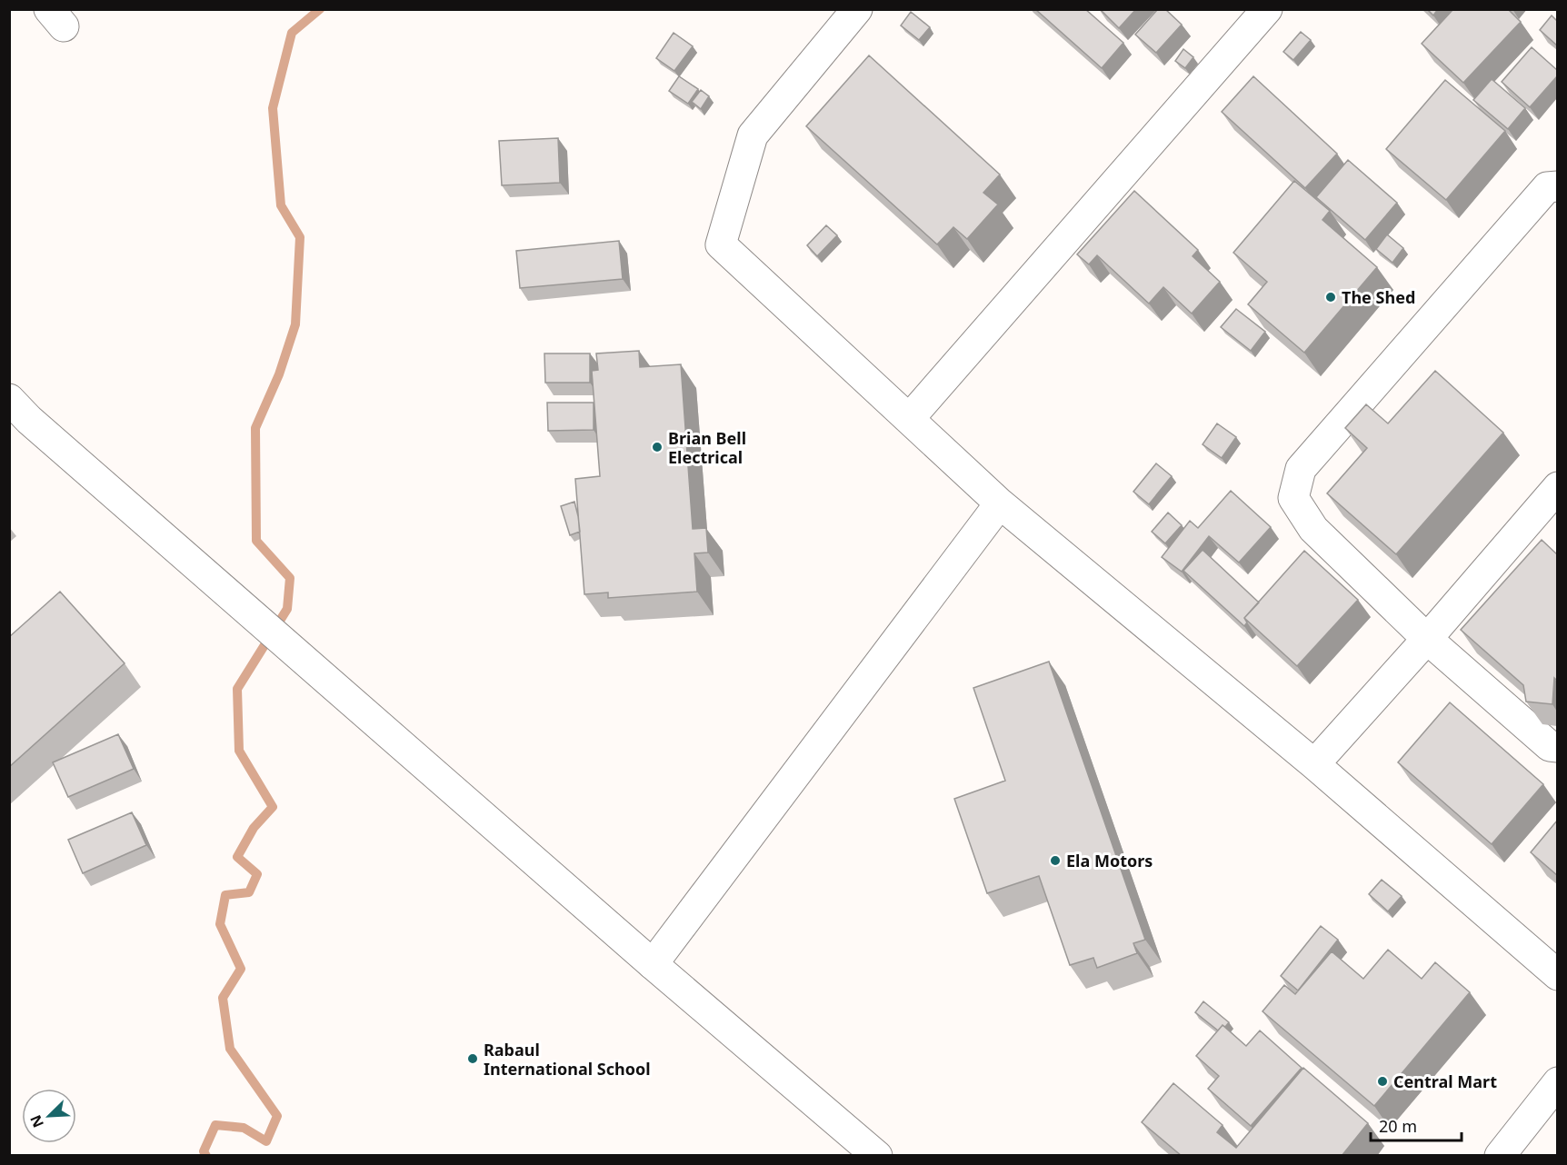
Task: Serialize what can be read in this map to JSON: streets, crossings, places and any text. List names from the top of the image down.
{
  "places": [
    "The Shed",
    "Brian Bell Electrical",
    "Ela Motors",
    "Rabaul International School",
    "Central Mart"
  ],
  "scale_bar": "20 m",
  "north": "bottom left"
}
